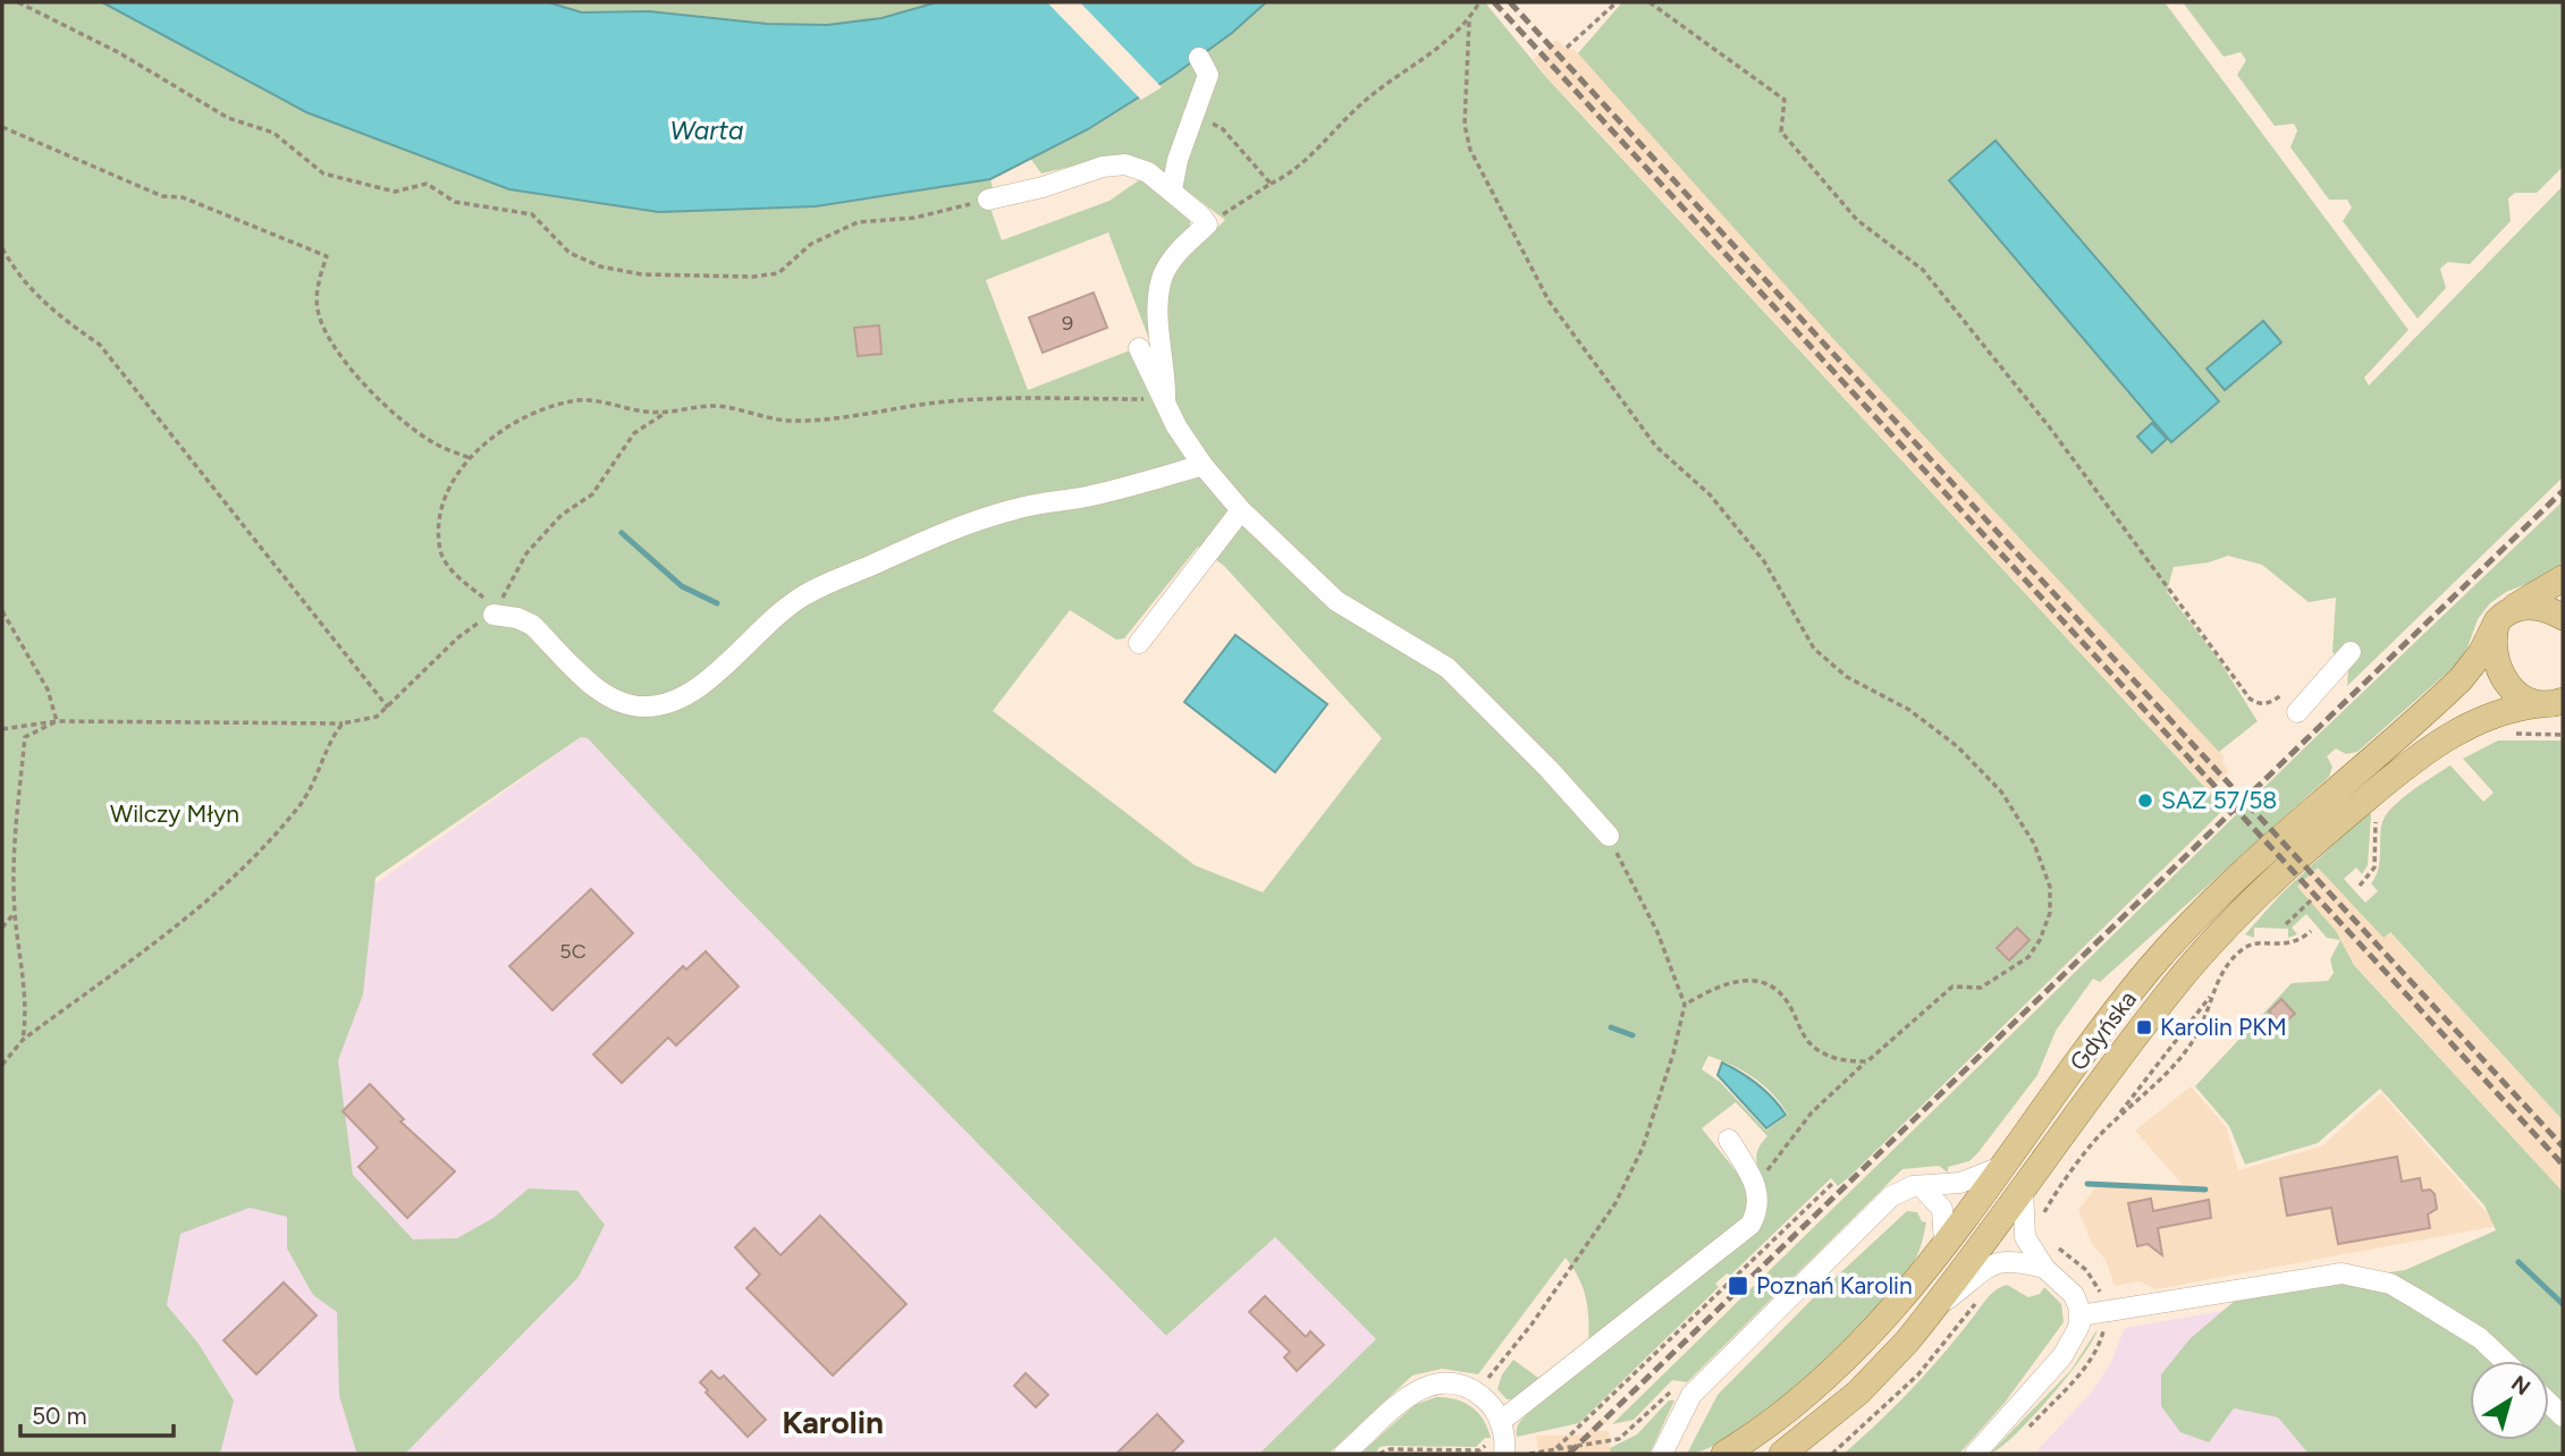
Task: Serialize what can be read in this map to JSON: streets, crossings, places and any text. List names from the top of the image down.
{
  "streets": {
    "main road": ["Gdyńska"]
  },
  "districts": ["Karolin"],
  "water": ["Warta"],
  "parks": ["Wilczy Młyn"],
  "places": {
    "other": ["SAZ 57/58"],
    "transit": ["Karolin PKM", "Poznań Karolin"]
  },
  "house_numbers": ["9", "5C"],
  "scale_bar": "50 m",
  "north": "top right"
}
